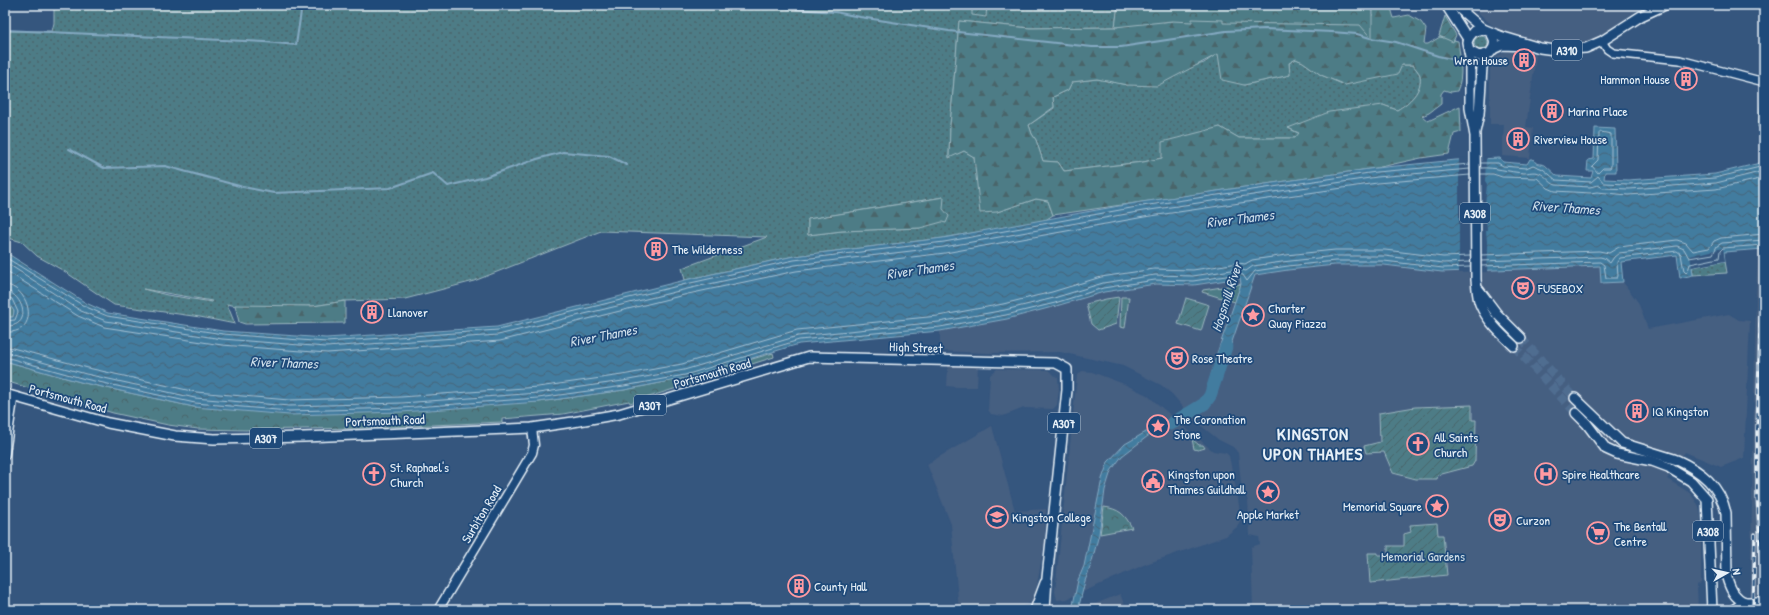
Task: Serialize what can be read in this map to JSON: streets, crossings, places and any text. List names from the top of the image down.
{
  "streets": {
    "main road": [
      "A310",
      "A308",
      "High Street",
      "Portsmouth Road",
      "A307",
      "Surbiton Road"
    ]
  },
  "crossings": [
    ["A310", "A308"],
    ["High Street", "Portsmouth Road"],
    ["High Street", "A307"],
    ["Portsmouth Road", "Surbiton Road"]
  ],
  "districts": ["KINGSTON UPON THAMES"],
  "water": ["River Thames", "Hogsmill River"],
  "parks": ["Memorial Gardens"],
  "places": {
    "building": [
      "Wren House",
      "Hammon House",
      "Marina Place",
      "Riverview House",
      "The Wilderness",
      "Llanover",
      "IQ Kingston",
      "County Hall"
    ],
    "theatre": ["FUSEBOX", "Rose Theatre", "Curzon"],
    "place": [
      "Charter Quay Piazza",
      "The Coronation Stone",
      "Apple Market",
      "Memorial Square"
    ],
    "church": ["All Saints Church", "St. Raphael's Church"],
    "hospital": ["Spire Healthcare"],
    "public building": ["Kingston upon Thames Guildhall"],
    "school or university": ["Kingston College"],
    "supermarket": ["The Bentall Centre"]
  },
  "north": "right"
}
